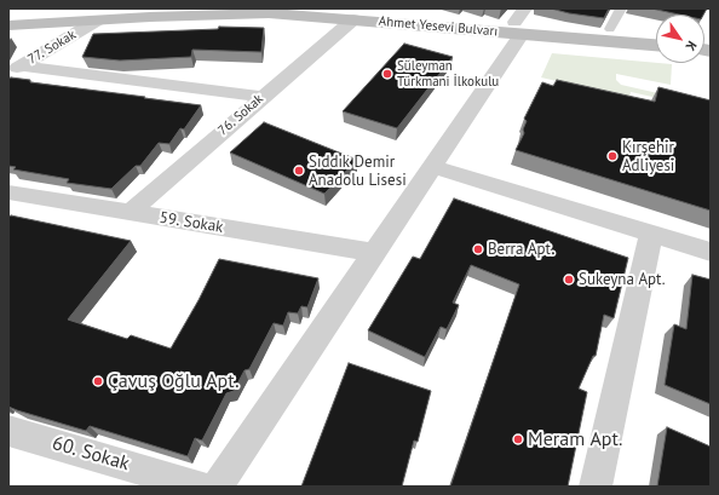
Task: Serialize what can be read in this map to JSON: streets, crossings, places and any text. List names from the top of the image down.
{
  "streets": {
    "main road": ["Ahmet Yesevi Bulvarı"],
    "street": [
      "77. Sokak",
      "76. Sokak",
      "59. Sokak",
      "60. Sokak"
    ]
  },
  "crossings": [
    ["Ahmet Yesevi Bulvarı", "77. Sokak"],
    ["Ahmet Yesevi Bulvarı", "76. Sokak"],
    ["76. Sokak", "59. Sokak"]
  ],
  "places": [
    "Süleyman Türkmani İlkokulu",
    "Kırşehir Adliyesi",
    "Sıddık Demir Anadolu Lisesi",
    "Berra Apt.",
    "Sukeyna Apt.",
    "Çavuş Oğlu Apt.",
    "Meram Apt."
  ],
  "north": "bottom right"
}
